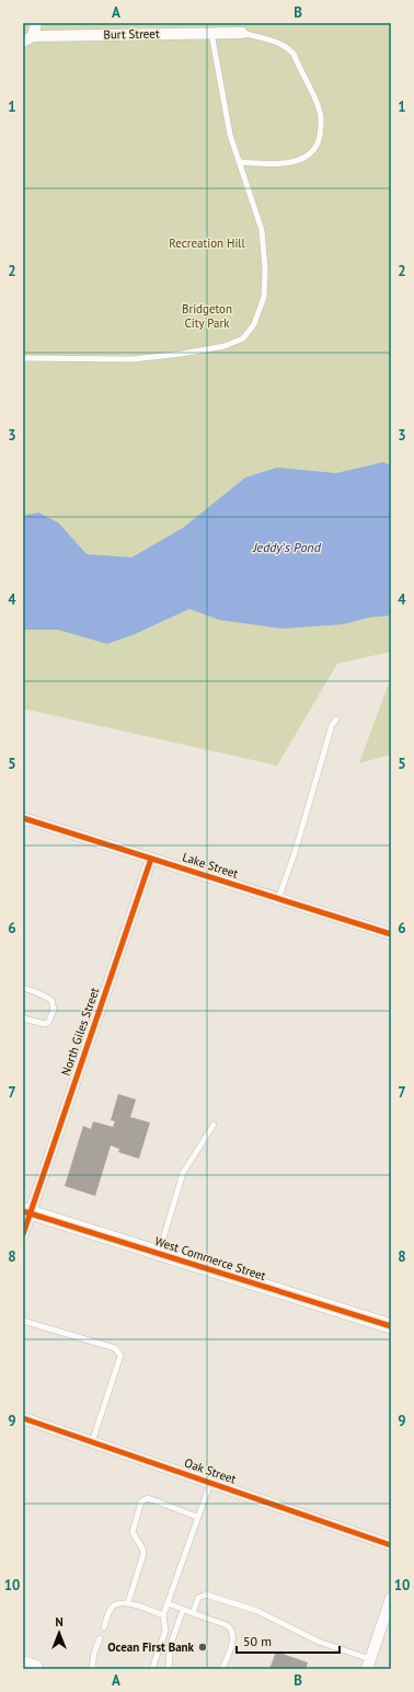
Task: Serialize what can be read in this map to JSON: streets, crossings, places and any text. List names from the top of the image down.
{
  "streets": {
    "street": [
      "Burt Street",
      "Lake Street",
      "North Giles Street",
      "West Commerce Street",
      "Oak Street"
    ]
  },
  "crossings": [
    ["Lake Street", "North Giles Street"],
    ["North Giles Street", "West Commerce Street"]
  ],
  "water": ["Jeddy's Pond"],
  "parks": ["Recreation Hill", "Bridgeton City Park"],
  "places": ["Ocean First Bank"],
  "scale_bar": "50 m",
  "north": "top",
  "grid": {
    "columns": ["A", "B"],
    "rows": [
      "1",
      "2",
      "3",
      "4",
      "5",
      "6",
      "7",
      "8",
      "9",
      "10"
    ]
  }
}
